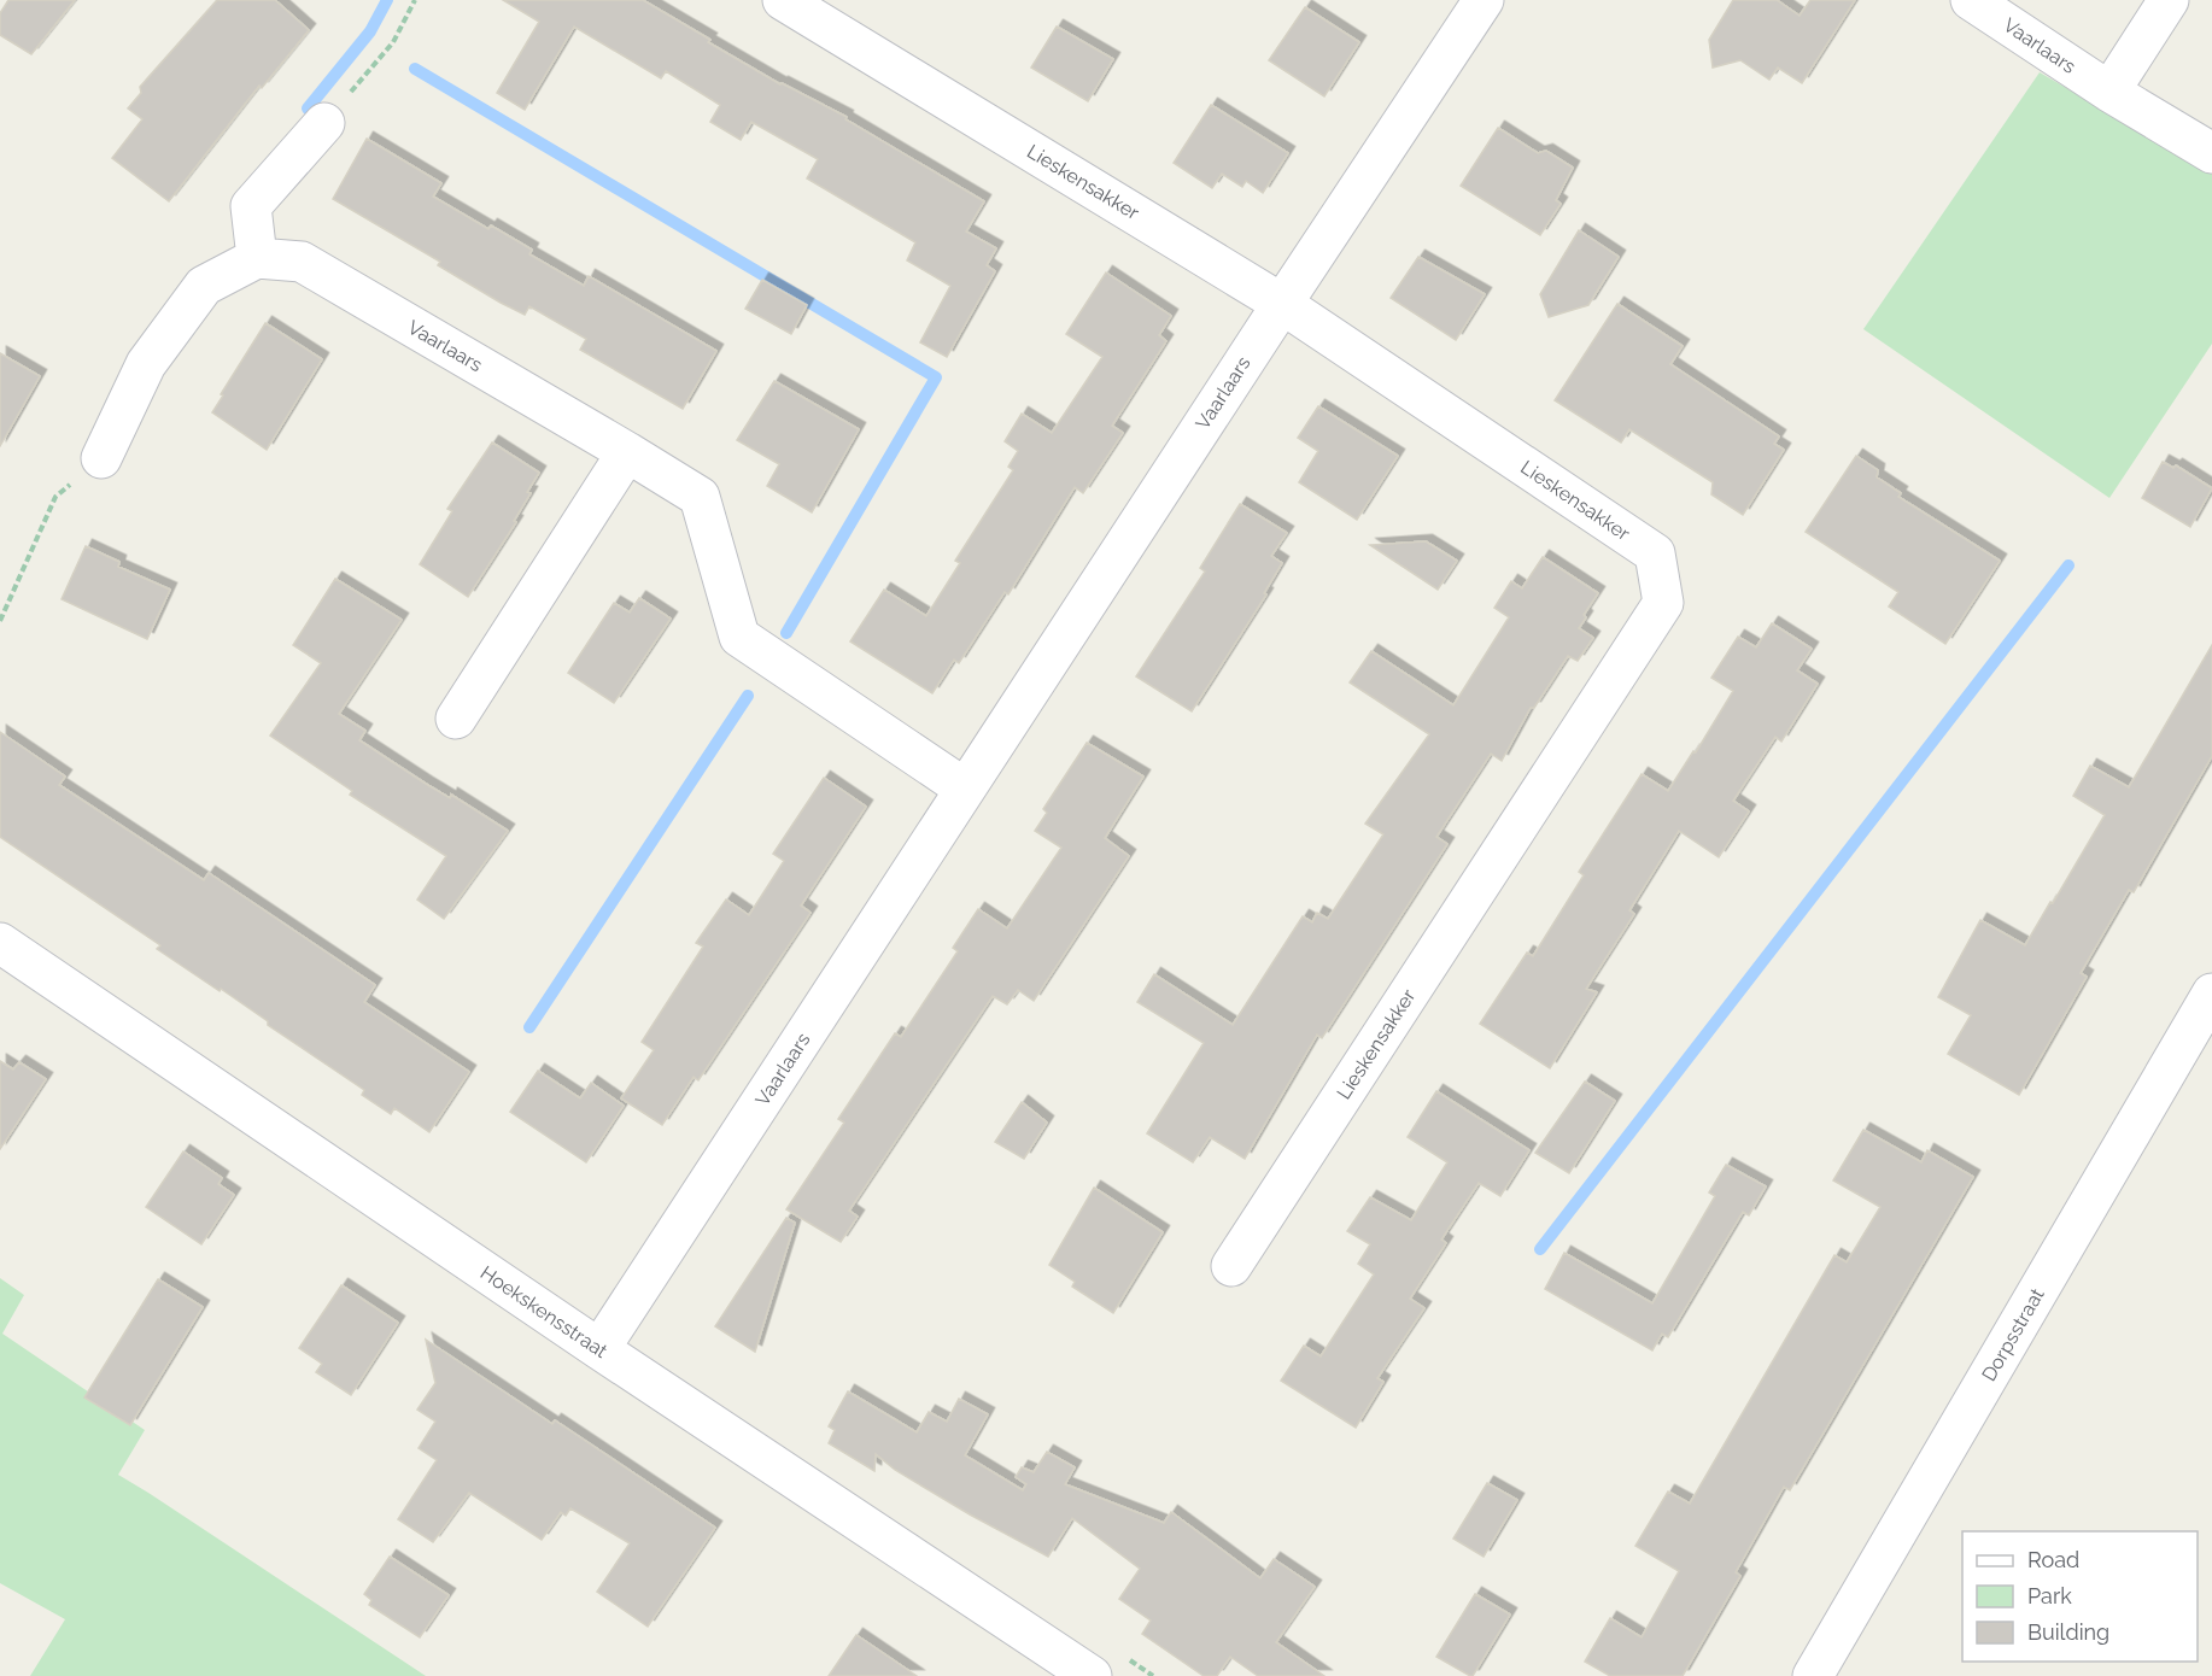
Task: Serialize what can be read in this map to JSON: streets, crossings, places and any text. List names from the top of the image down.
{
  "streets": {
    "street": [
      "Vaarlaars",
      "Lieskensakker",
      "Hoekskensstraat",
      "Dorpsstraat"
    ]
  },
  "crossings": [
    ["Vaarlaars", "Lieskensakker"],
    ["Vaarlaars", "Hoekskensstraat"]
  ],
  "legend": ["Road", "Park", "Building"]
}
